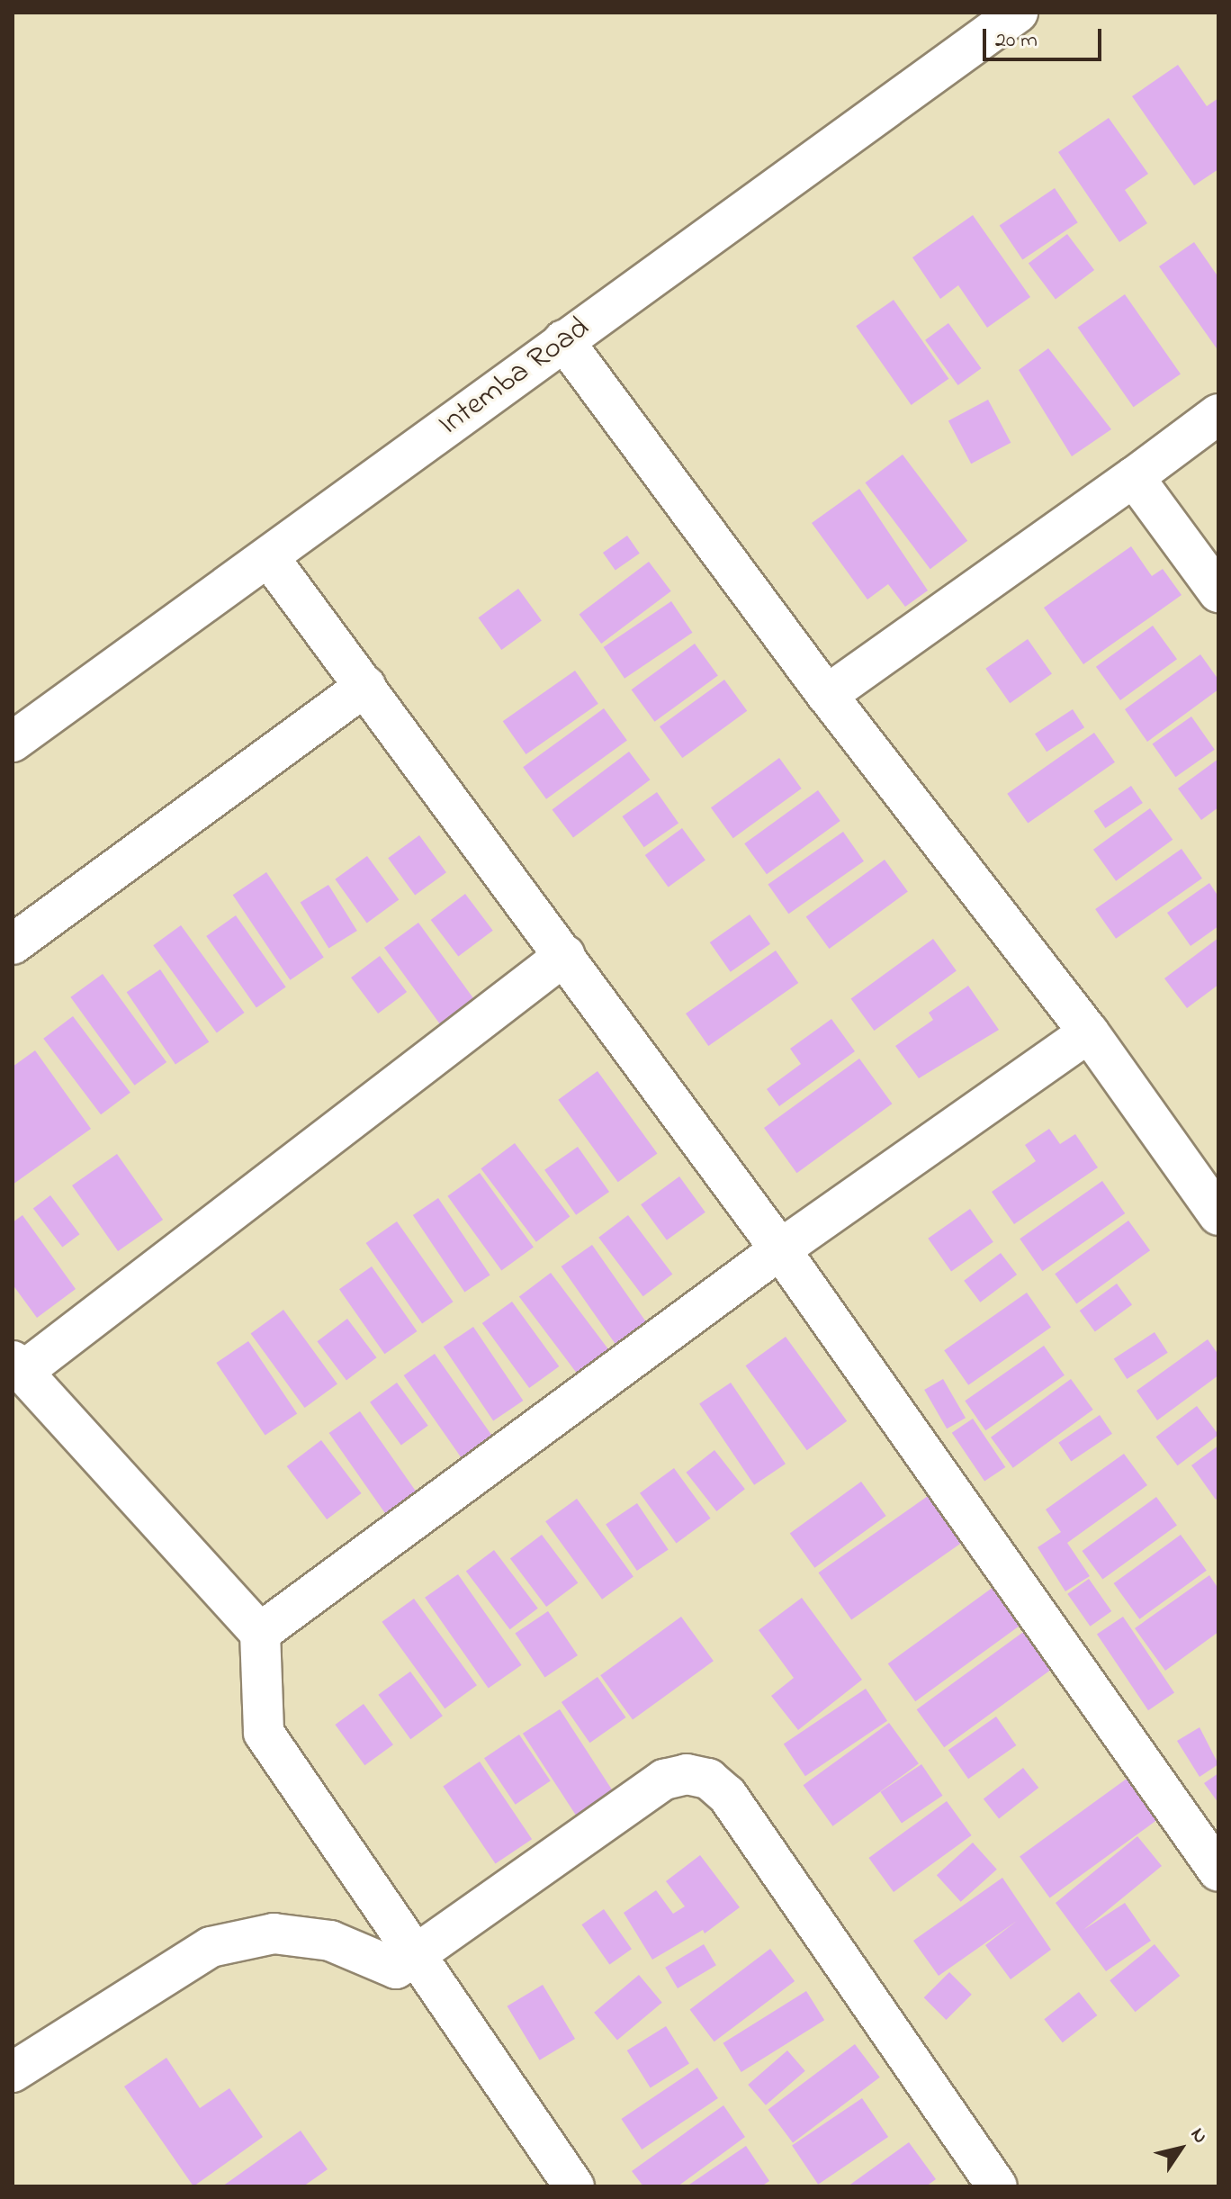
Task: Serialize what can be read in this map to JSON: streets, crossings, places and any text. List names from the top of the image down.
{
  "streets": {
    "street": ["Intemba Road"]
  },
  "scale_bar": "20 m",
  "north": "top right"
}
